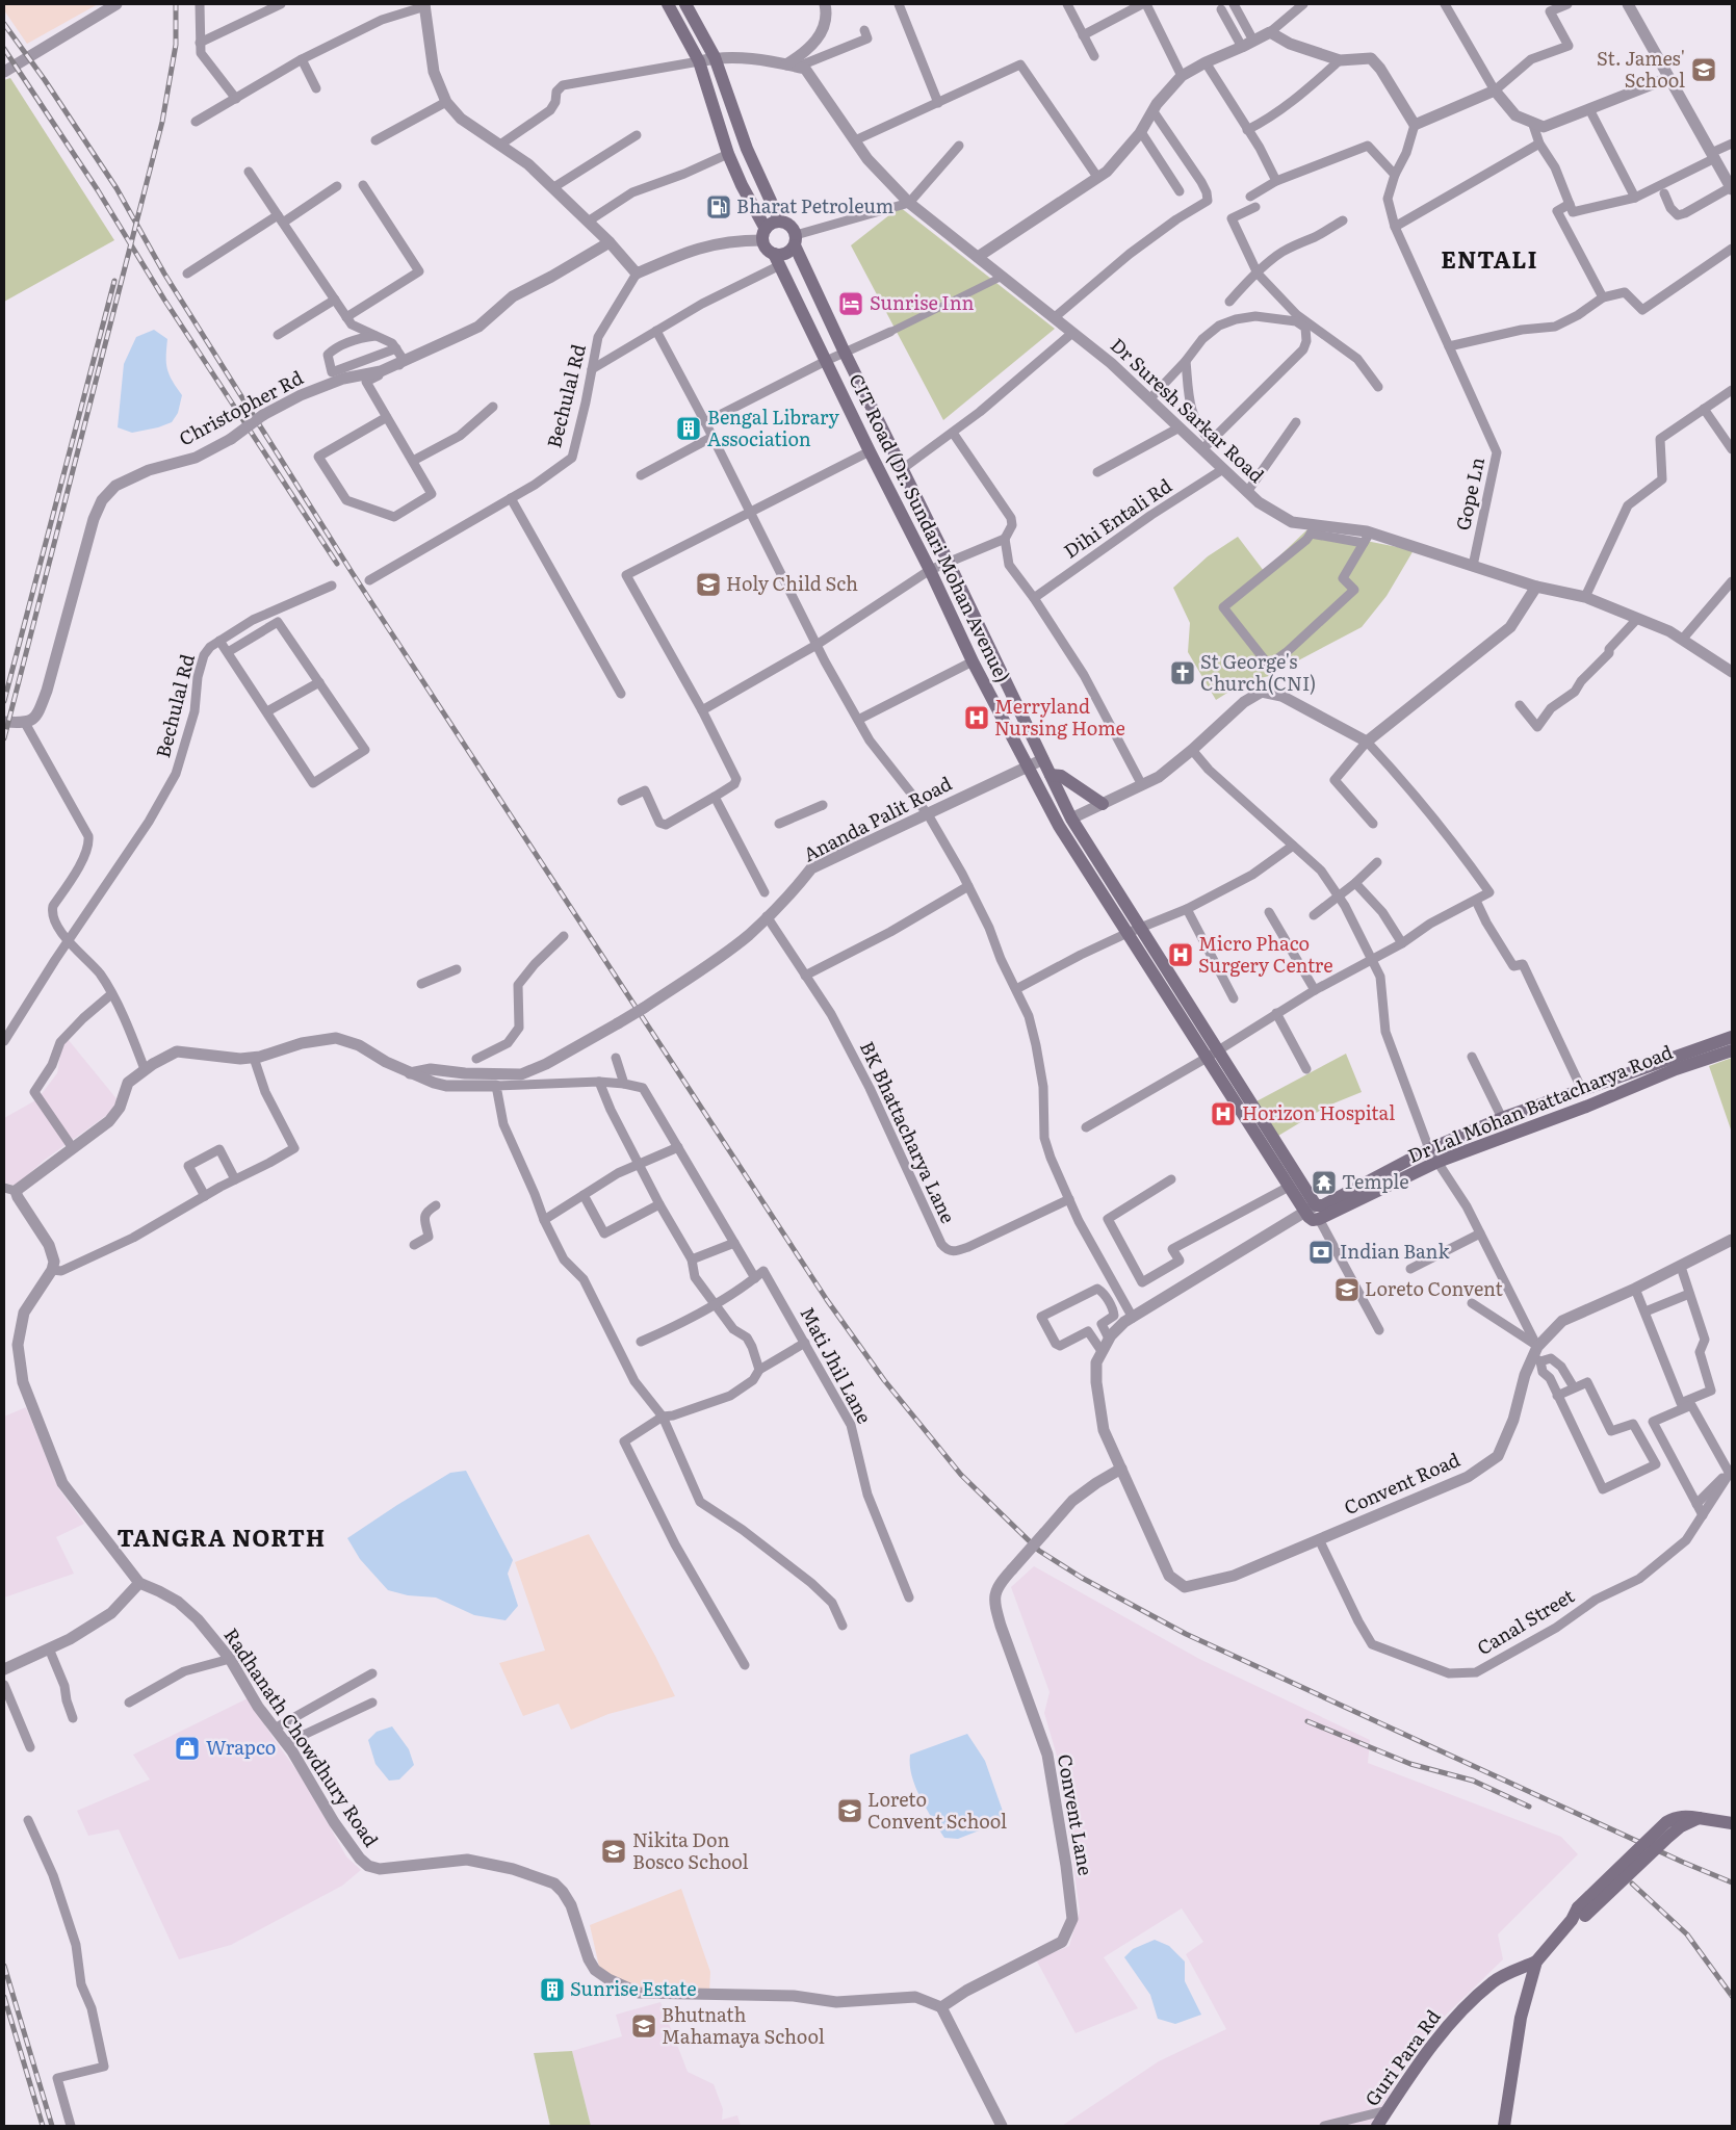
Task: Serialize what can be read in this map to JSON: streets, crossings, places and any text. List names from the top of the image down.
{
  "streets": {
    "main road": ["CIT Road (Dr. Sundari Mohan Avenue)", "Dr Lal Mohan Battacharya Road", "Guri Para Rd"],
    "street": [
      "Bechulal Rd",
      "Christopher Rd",
      "Dr Suresh Sarkar Road",
      "Gope Ln",
      "Dihi Entali Rd",
      "Ananda Palit Road",
      "BK Bhattacharya Lane",
      "Mati Jhil Lane",
      "Convent Road",
      "Canal Street",
      "Radhanath Chowdhury Road",
      "Convent Lane"
    ]
  },
  "crossings": [
    ["Dr Suresh Sarkar Road", "Gope Ln"],
    ["Dr Suresh Sarkar Road", "Dihi Entali Rd"],
    ["CIT Road (Dr. Sundari Mohan Avenue)", "Ananda Palit Road"],
    ["CIT Road (Dr. Sundari Mohan Avenue)", "Dr Lal Mohan Battacharya Road"],
    ["CIT Road (Dr. Sundari Mohan Avenue)", "Convent Road"],
    ["Ananda Palit Road", "BK Bhattacharya Lane"],
    ["Dr Lal Mohan Battacharya Road", "Convent Road"],
    ["Convent Road", "Canal Street"],
    ["Convent Road", "Convent Lane"],
    ["Radhanath Chowdhury Road", "Convent Lane"]
  ],
  "districts": ["ENTALI", "TANGRA NORTH"],
  "places": {
    "school or university": [
      "St. James' School",
      "Holy Child Sch",
      "Loreto Convent",
      "Loreto Convent School",
      "Nikita Don Bosco School",
      "Bhutnath Mahamaya School"
    ],
    "fuel station": ["Bharat Petroleum"],
    "hotel": ["Sunrise Inn"],
    "building": ["Bengal Library Association", "Sunrise Estate"],
    "church": ["St George's Church(CNI)"],
    "hospital": ["Merryland Nursing Home", "Micro Phaco Surgery Centre", "Horizon Hospital"],
    "temple": ["Temple"],
    "bank": ["Indian Bank"],
    "shop": ["Wrapco"]
  }
}
